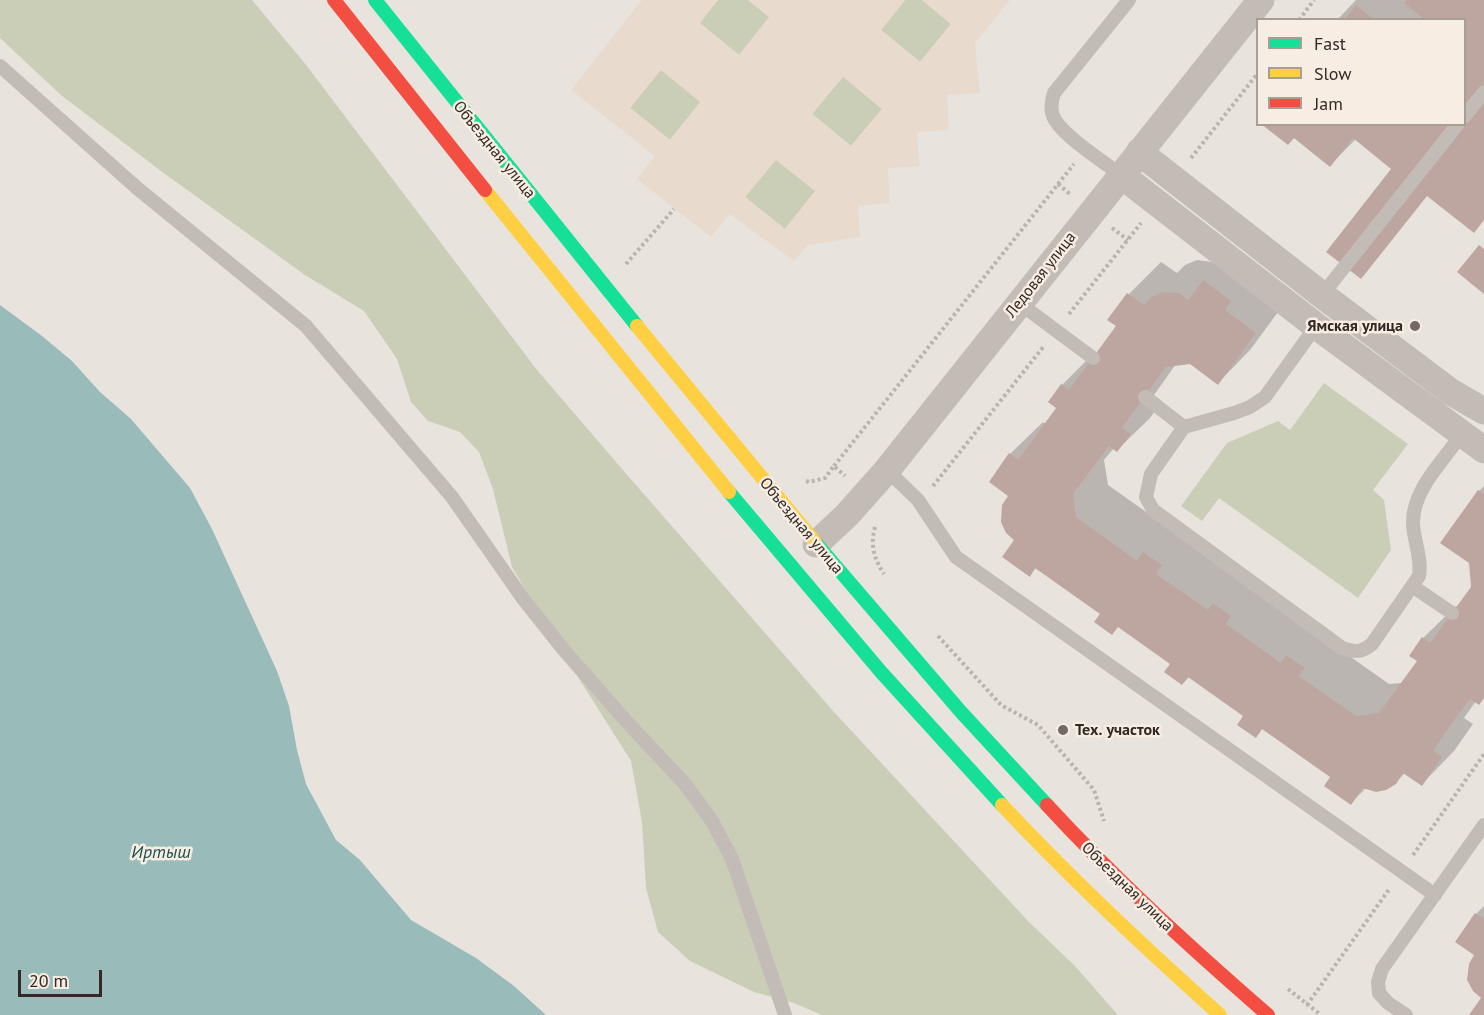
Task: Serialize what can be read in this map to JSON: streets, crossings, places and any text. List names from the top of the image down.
{
  "streets": {
    "main road": ["Объездная улица"],
    "street": ["Ледовая улица"]
  },
  "crossings": [
    ["Объездная улица", "Ледовая улица"]
  ],
  "water": ["Иртыш"],
  "places": ["Ямская улица", "Тех. участок"],
  "legend": ["Fast", "Slow", "Jam"],
  "scale_bar": "20 m"
}
